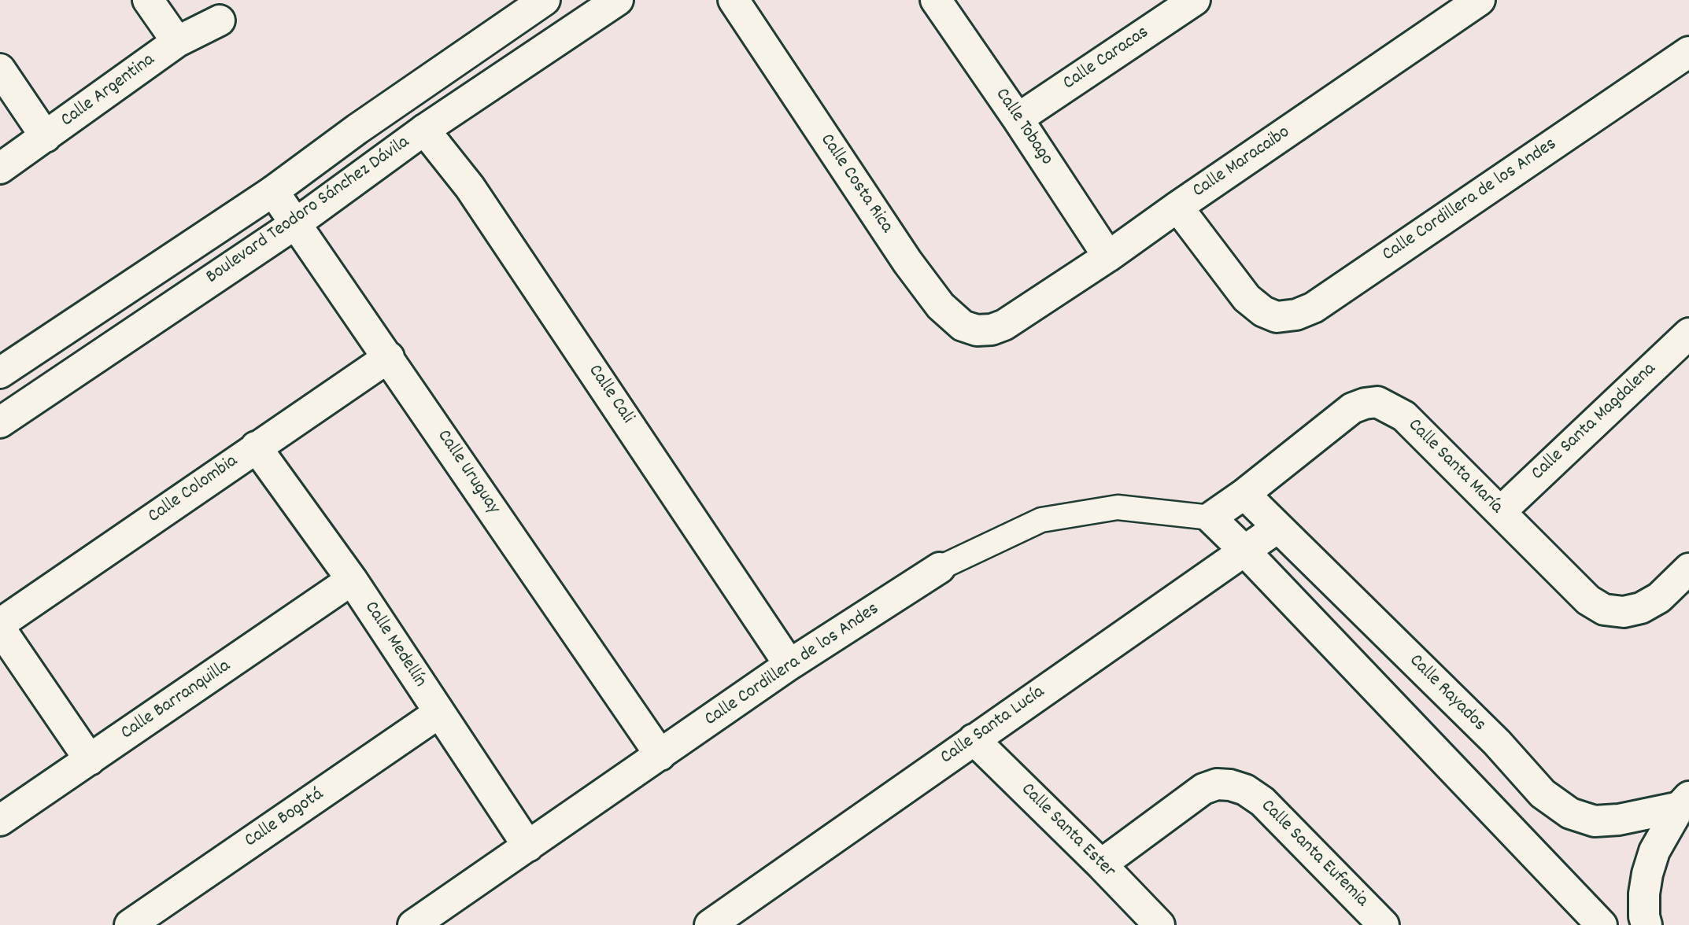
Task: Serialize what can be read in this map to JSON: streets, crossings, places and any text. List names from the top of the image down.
{
  "streets": {
    "street": [
      "Calle Caracas",
      "Calle Argentina",
      "Calle Tobago",
      "Calle Maracaibo",
      "Calle Costa Rica",
      "Calle Cordillera de los Andes",
      "Boulevard Teodoro Sánchez Dávila",
      "Calle Cali",
      "Calle Santa Magdalena",
      "Calle Santa María",
      "Calle Uruguay",
      "Calle Colombia",
      "Calle Medellín",
      "Calle Rayados",
      "Calle Barranquilla",
      "Calle Santa Lucía",
      "Calle Bogotá",
      "Calle Santa Ester",
      "Calle Santa Eufemia"
    ]
  },
  "crossings": [
    ["Calle Caracas", "Calle Tobago"],
    ["Calle Tobago", "Calle Maracaibo"],
    ["Calle Maracaibo", "Calle Costa Rica"],
    ["Calle Maracaibo", "Calle Cordillera de los Andes"],
    ["Calle Cordillera de los Andes", "Calle Cali"],
    ["Calle Cordillera de los Andes", "Calle Santa María"],
    ["Calle Cordillera de los Andes", "Calle Uruguay"],
    ["Calle Cordillera de los Andes", "Calle Medellín"],
    ["Boulevard Teodoro Sánchez Dávila", "Calle Cali"],
    ["Boulevard Teodoro Sánchez Dávila", "Calle Uruguay"],
    ["Calle Santa Magdalena", "Calle Santa María"],
    ["Calle Santa María", "Calle Rayados"],
    ["Calle Uruguay", "Calle Colombia"],
    ["Calle Colombia", "Calle Medellín"],
    ["Calle Medellín", "Calle Barranquilla"],
    ["Calle Medellín", "Calle Bogotá"],
    ["Calle Rayados", "Calle Santa Lucía"],
    ["Calle Santa Lucía", "Calle Santa Ester"],
    ["Calle Santa Ester", "Calle Santa Eufemia"]
  ]
}
